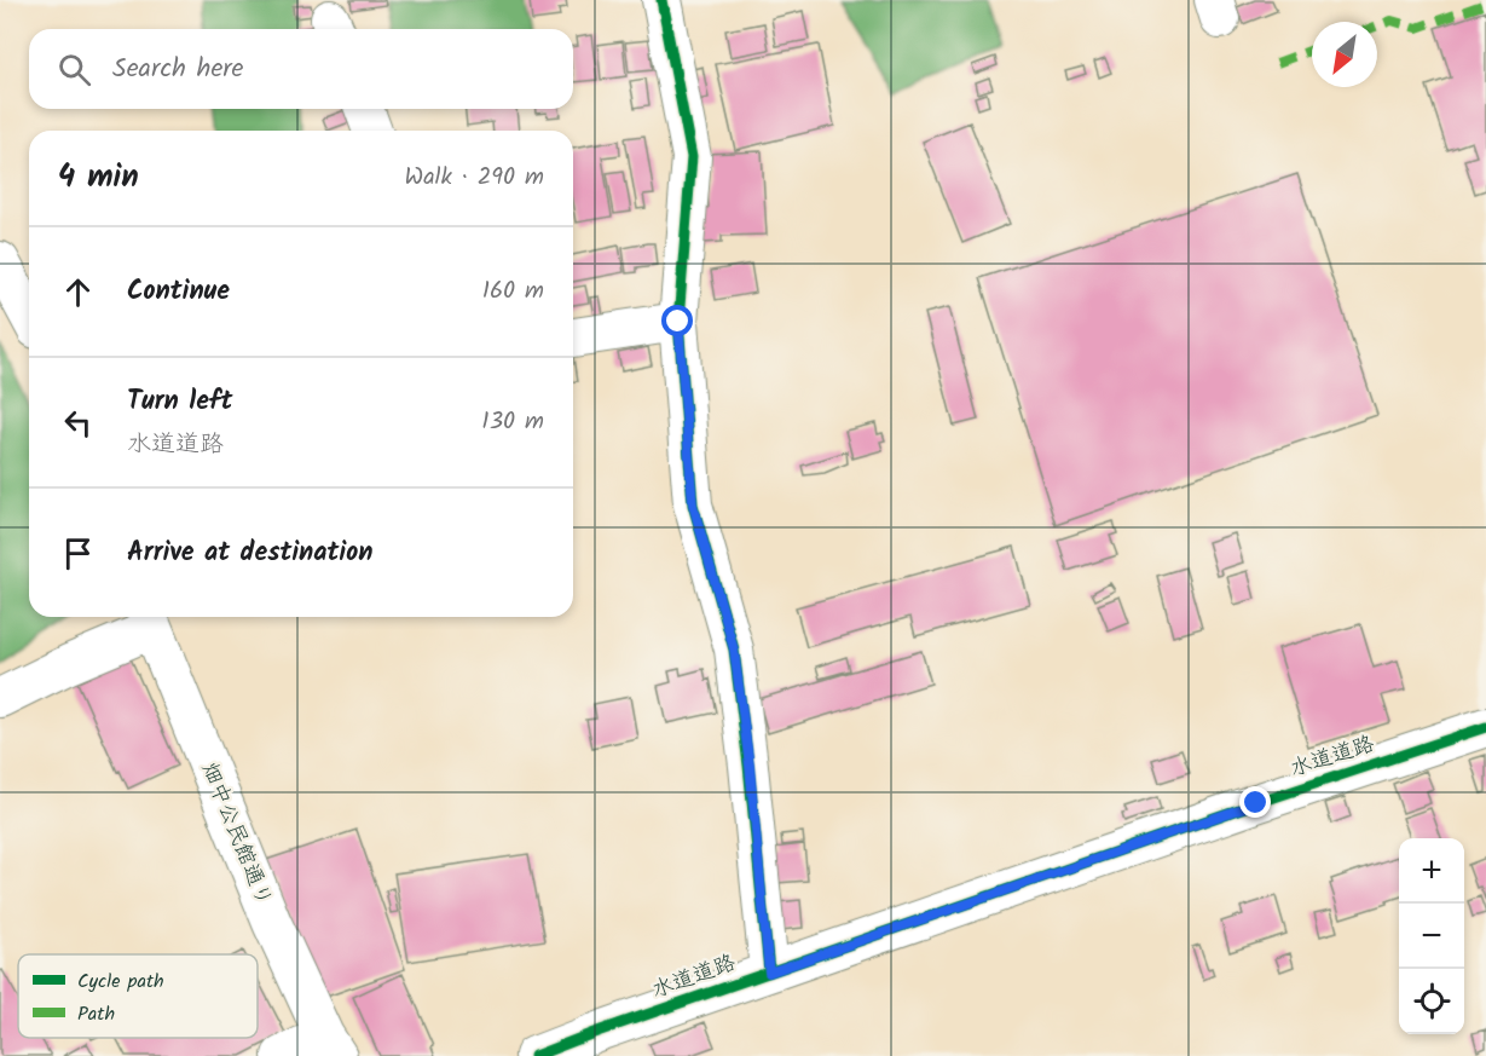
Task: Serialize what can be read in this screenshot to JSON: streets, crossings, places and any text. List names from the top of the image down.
{
  "streets": {
    "street": ["水道道路", "畑中公民館通り"]
  },
  "legend": ["Cycle path", "Path"],
  "north": "bottom left",
  "page": {
    "search": "Search here",
    "heading": ["4 min", "Walk · 290 m"],
    "list": [
      ["Continue", "160 m"],
      ["Turn left", "水道道路", "130 m"],
      "Arrive at destination"
    ],
    "map_buttons": ["+", "−"]
  }
}
